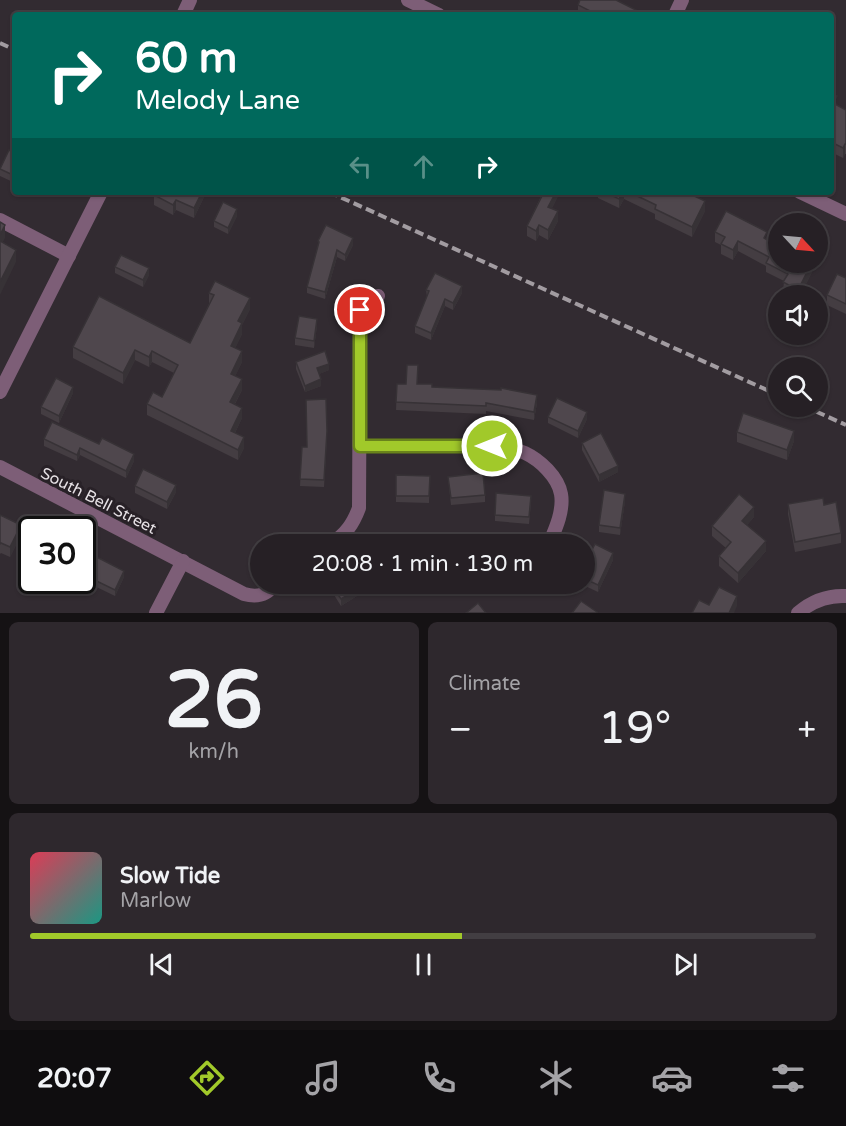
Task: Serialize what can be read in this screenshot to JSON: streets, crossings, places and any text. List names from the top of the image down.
{
  "streets": {
    "street": ["South Bell Street"]
  },
  "north": "bottom right",
  "page": {
    "turn": ["60 m", "Melody Lane"],
    "limit": "30",
    "trip": "20:08 · 1 min · 130 m",
    "tile": [
      ["26", "km/h"],
      "Climate"
    ],
    "heat": ["−", "19°", "+"],
    "song": ["Slow Tide", "Marlow"],
    "tabs": "20:07"
  }
}
